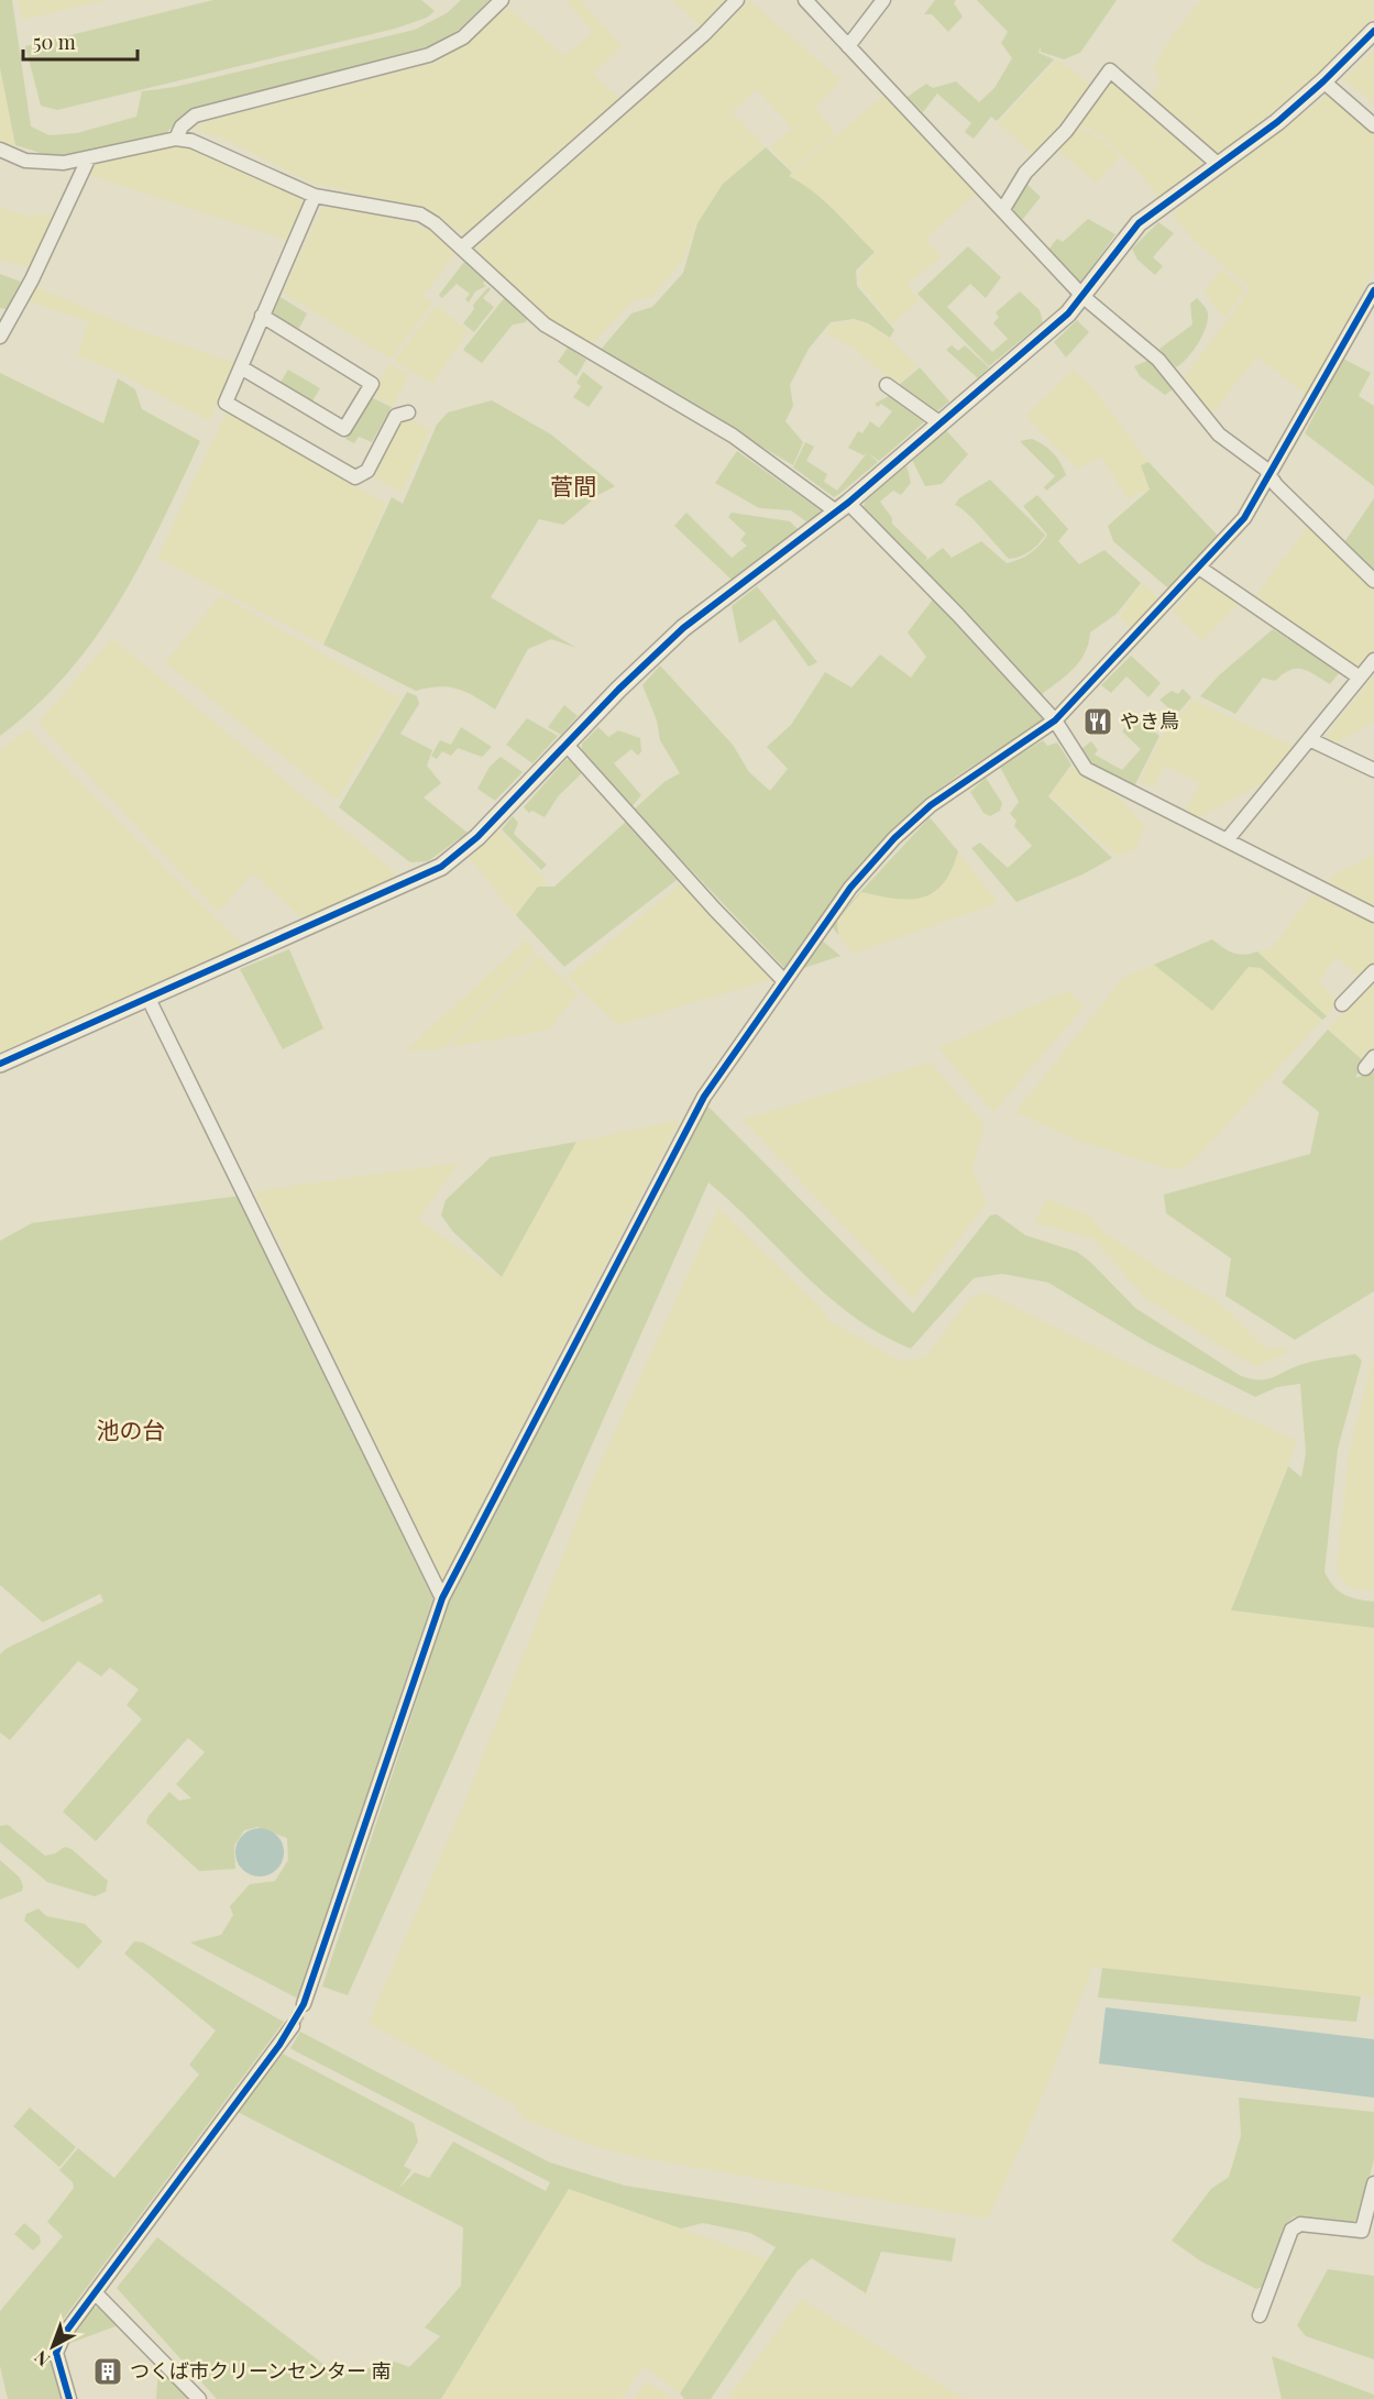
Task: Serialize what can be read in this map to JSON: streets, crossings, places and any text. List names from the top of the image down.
{
  "districts": ["菅間", "池の台"],
  "places": {
    "restaurant": ["やき鳥"],
    "building": ["つくば市クリーンセンター 南"]
  },
  "scale_bar": "50 m",
  "north": "bottom left"
}
